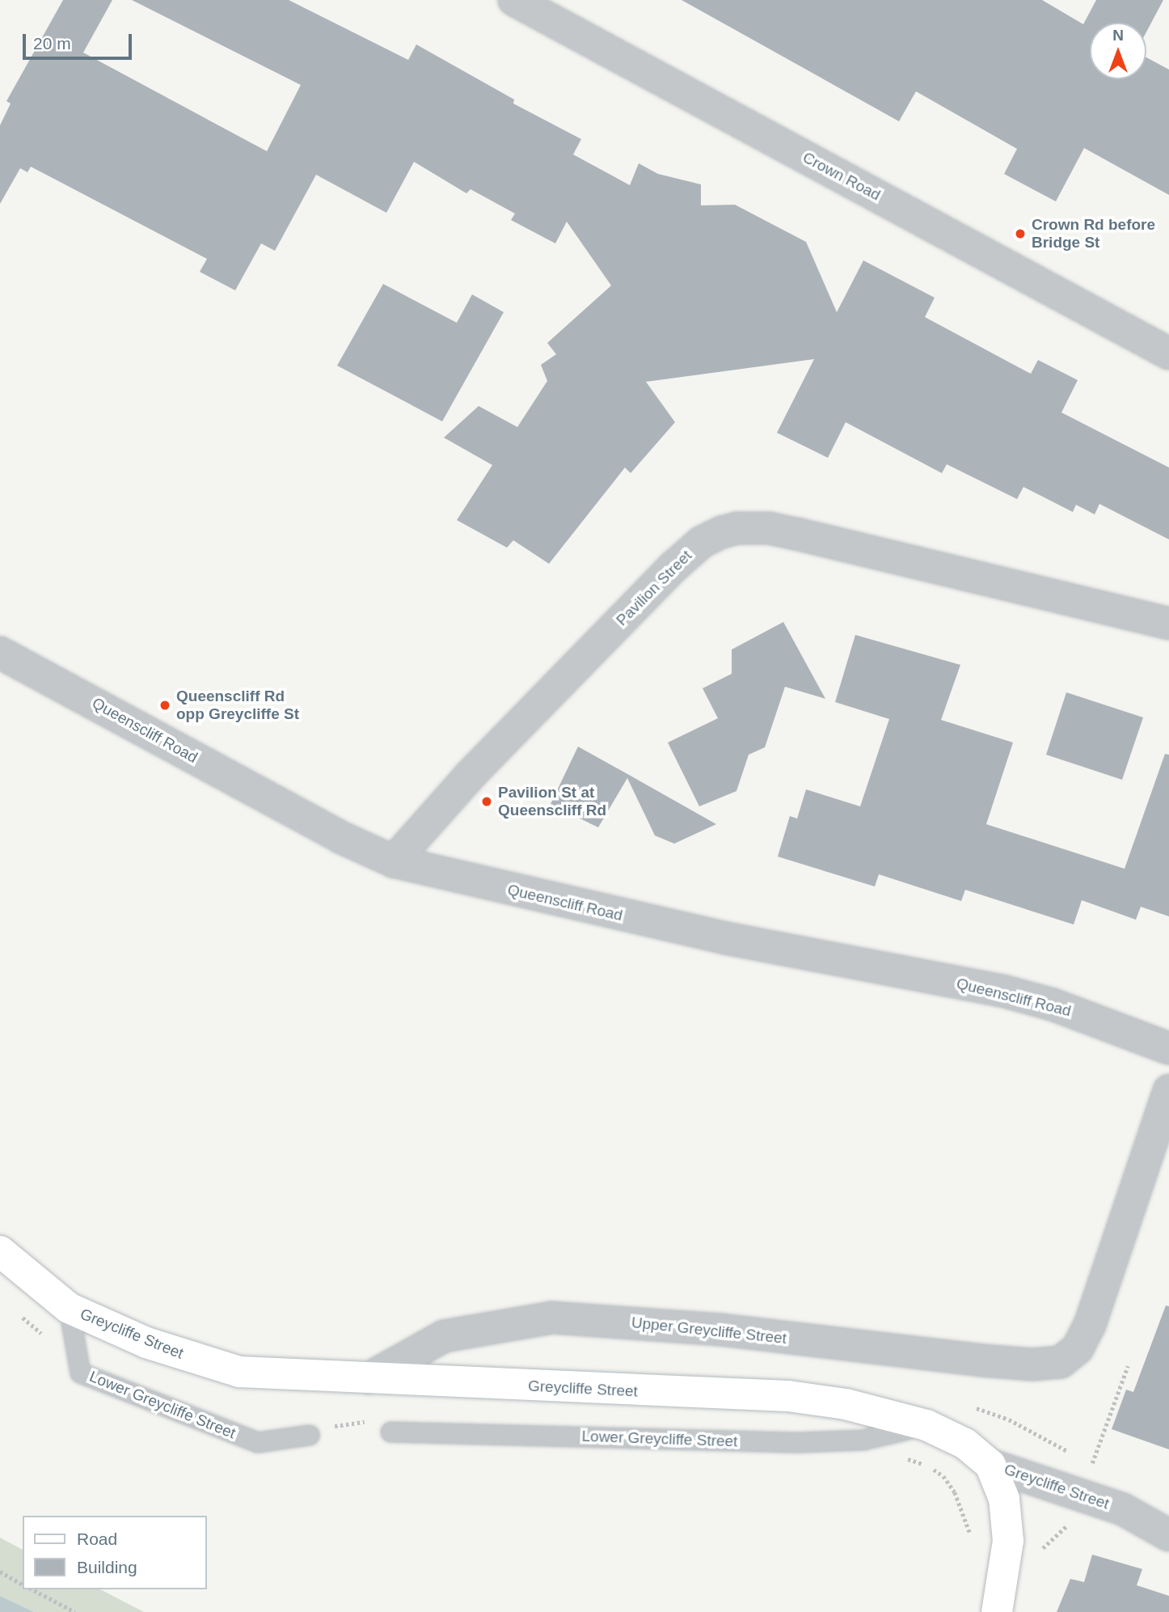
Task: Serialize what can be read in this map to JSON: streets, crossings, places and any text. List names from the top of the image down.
{
  "streets": {
    "main road": ["Greycliffe Street"],
    "street": [
      "Crown Road",
      "Pavilion Street",
      "Queenscliff Road",
      "Upper Greycliffe Street"
    ],
    "lane": ["Lower Greycliffe Street"]
  },
  "crossings": [
    ["Pavilion Street", "Queenscliff Road"],
    ["Upper Greycliffe Street", "Greycliffe Street"],
    ["Greycliffe Street", "Lower Greycliffe Street"]
  ],
  "places": ["Crown Rd before Bridge St", "Queenscliff Rd opp Greycliffe St", "Pavilion St at Queenscliff Rd"],
  "legend": ["Road", "Building"],
  "scale_bar": "20 m",
  "north": "top"
}
